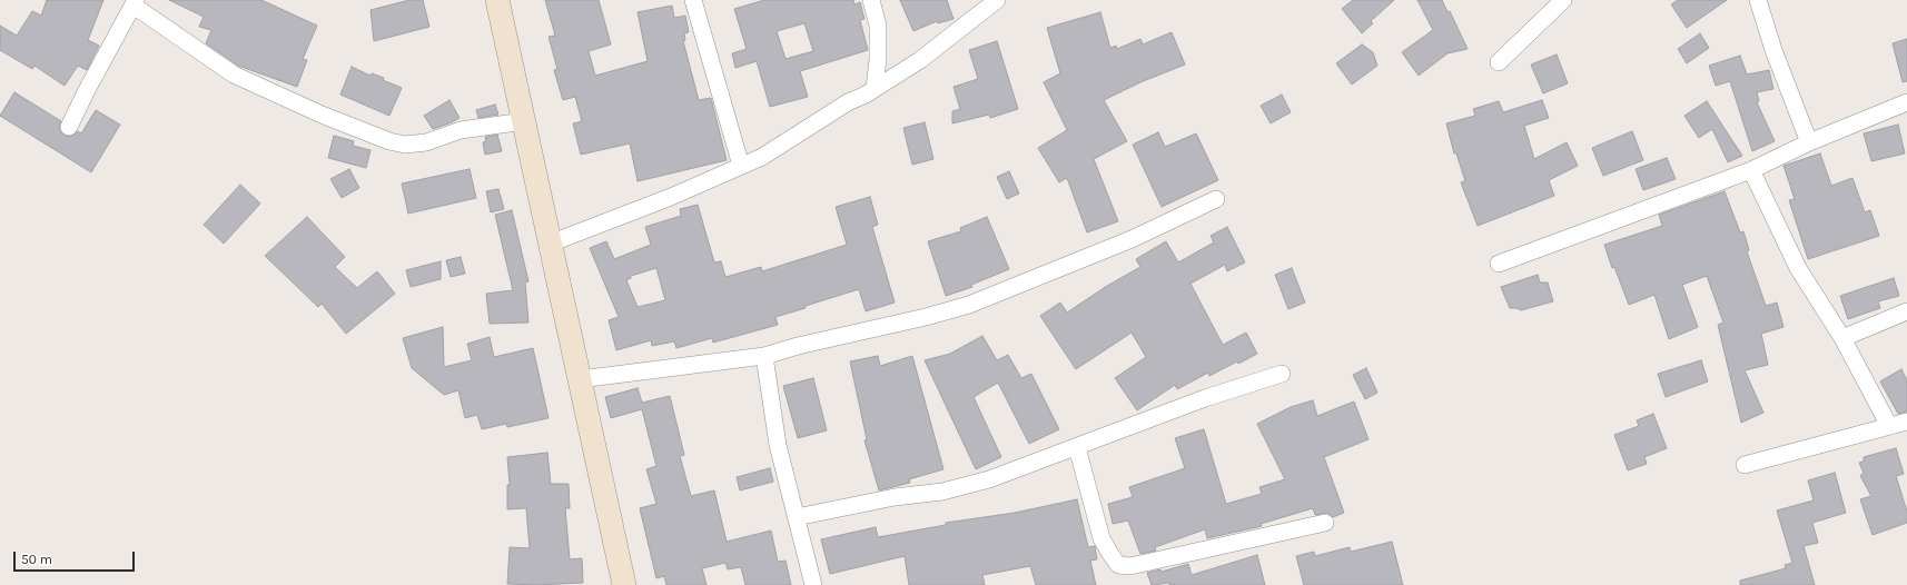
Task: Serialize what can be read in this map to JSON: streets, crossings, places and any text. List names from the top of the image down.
{
  "scale_bar": "50 m"
}
